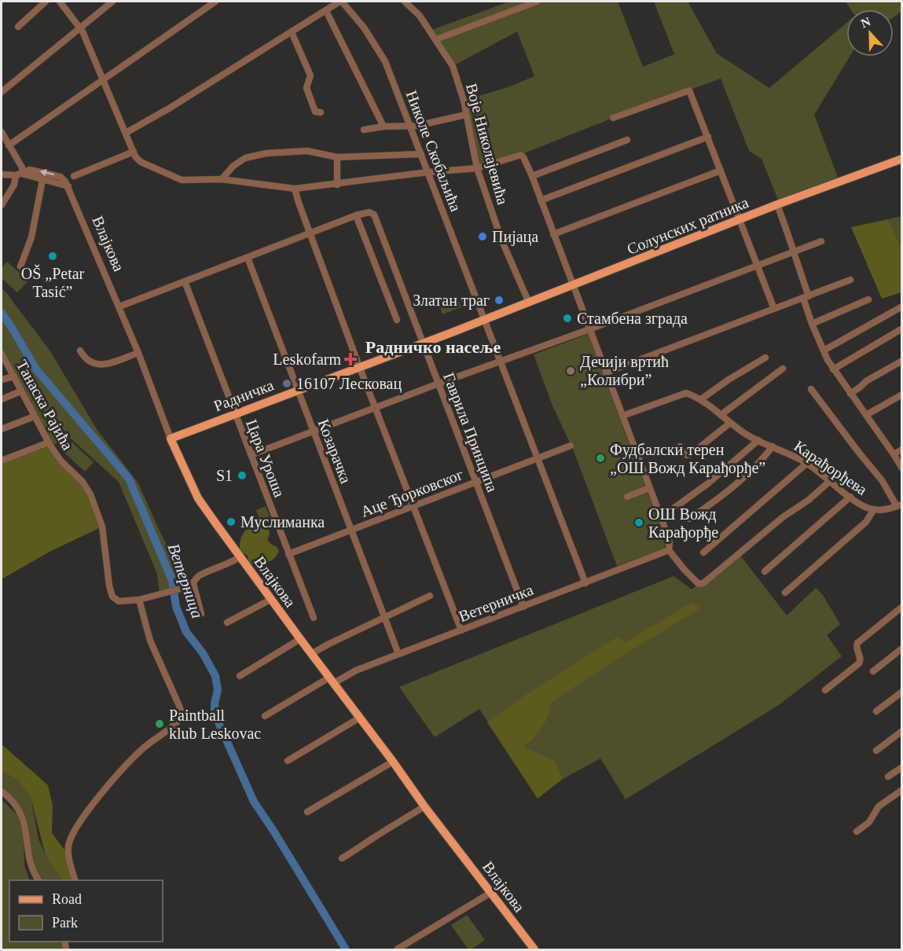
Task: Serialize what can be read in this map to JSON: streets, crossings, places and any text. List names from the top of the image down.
{
  "streets": {
    "main road": ["Солунских ратника", "Влајкова", "Радничка"],
    "street": [
      "Воје Николајевића",
      "Николе Скобаљића",
      "Танаска Рајића",
      "Гаврила Принципа",
      "Козарачка",
      "Цара Уроша",
      "Карађорђева",
      "Аце Ђорковског",
      "Ветерничка"
    ]
  },
  "crossings": [
    ["Воје Николајевића", "Солунских ратника"],
    ["Николе Скобаљића", "Солунских ратника"],
    ["Николе Скобаљића", "Радничка"],
    ["Николе Скобаљића", "Аце Ђорковског"],
    ["Николе Скобаљића", "Ветерничка"],
    ["Солунских ратника", "Радничка"],
    ["Влајкова", "Радничка"],
    ["Влајкова", "Ветерничка"],
    ["Радничка", "Гаврила Принципа"],
    ["Радничка", "Козарачка"],
    ["Радничка", "Цара Уроша"],
    ["Гаврила Принципа", "Аце Ђорковског"],
    ["Гаврила Принципа", "Ветерничка"],
    ["Козарачка", "Аце Ђорковског"],
    ["Козарачка", "Ветерничка"],
    ["Цара Уроша", "Аце Ђорковског"]
  ],
  "districts": ["Радничко насеље"],
  "water": ["Ветерница"],
  "places": {
    "other": [
      "Пијаца",
      "OŠ „Petar Tasić”",
      "Златан траг",
      "Стамбена зграда",
      "Дечији вртић „Колибри”",
      "16107 Лесковац",
      "Фудбалски терен „ОШ Вожд Карађорђе”",
      "S1",
      "Муслиманка",
      "ОШ Вожд Карађорђе",
      "Paintball klub Leskovac"
    ],
    "health": ["Leskofarm"]
  },
  "legend": ["Road", "Park"],
  "north": "top"
}
